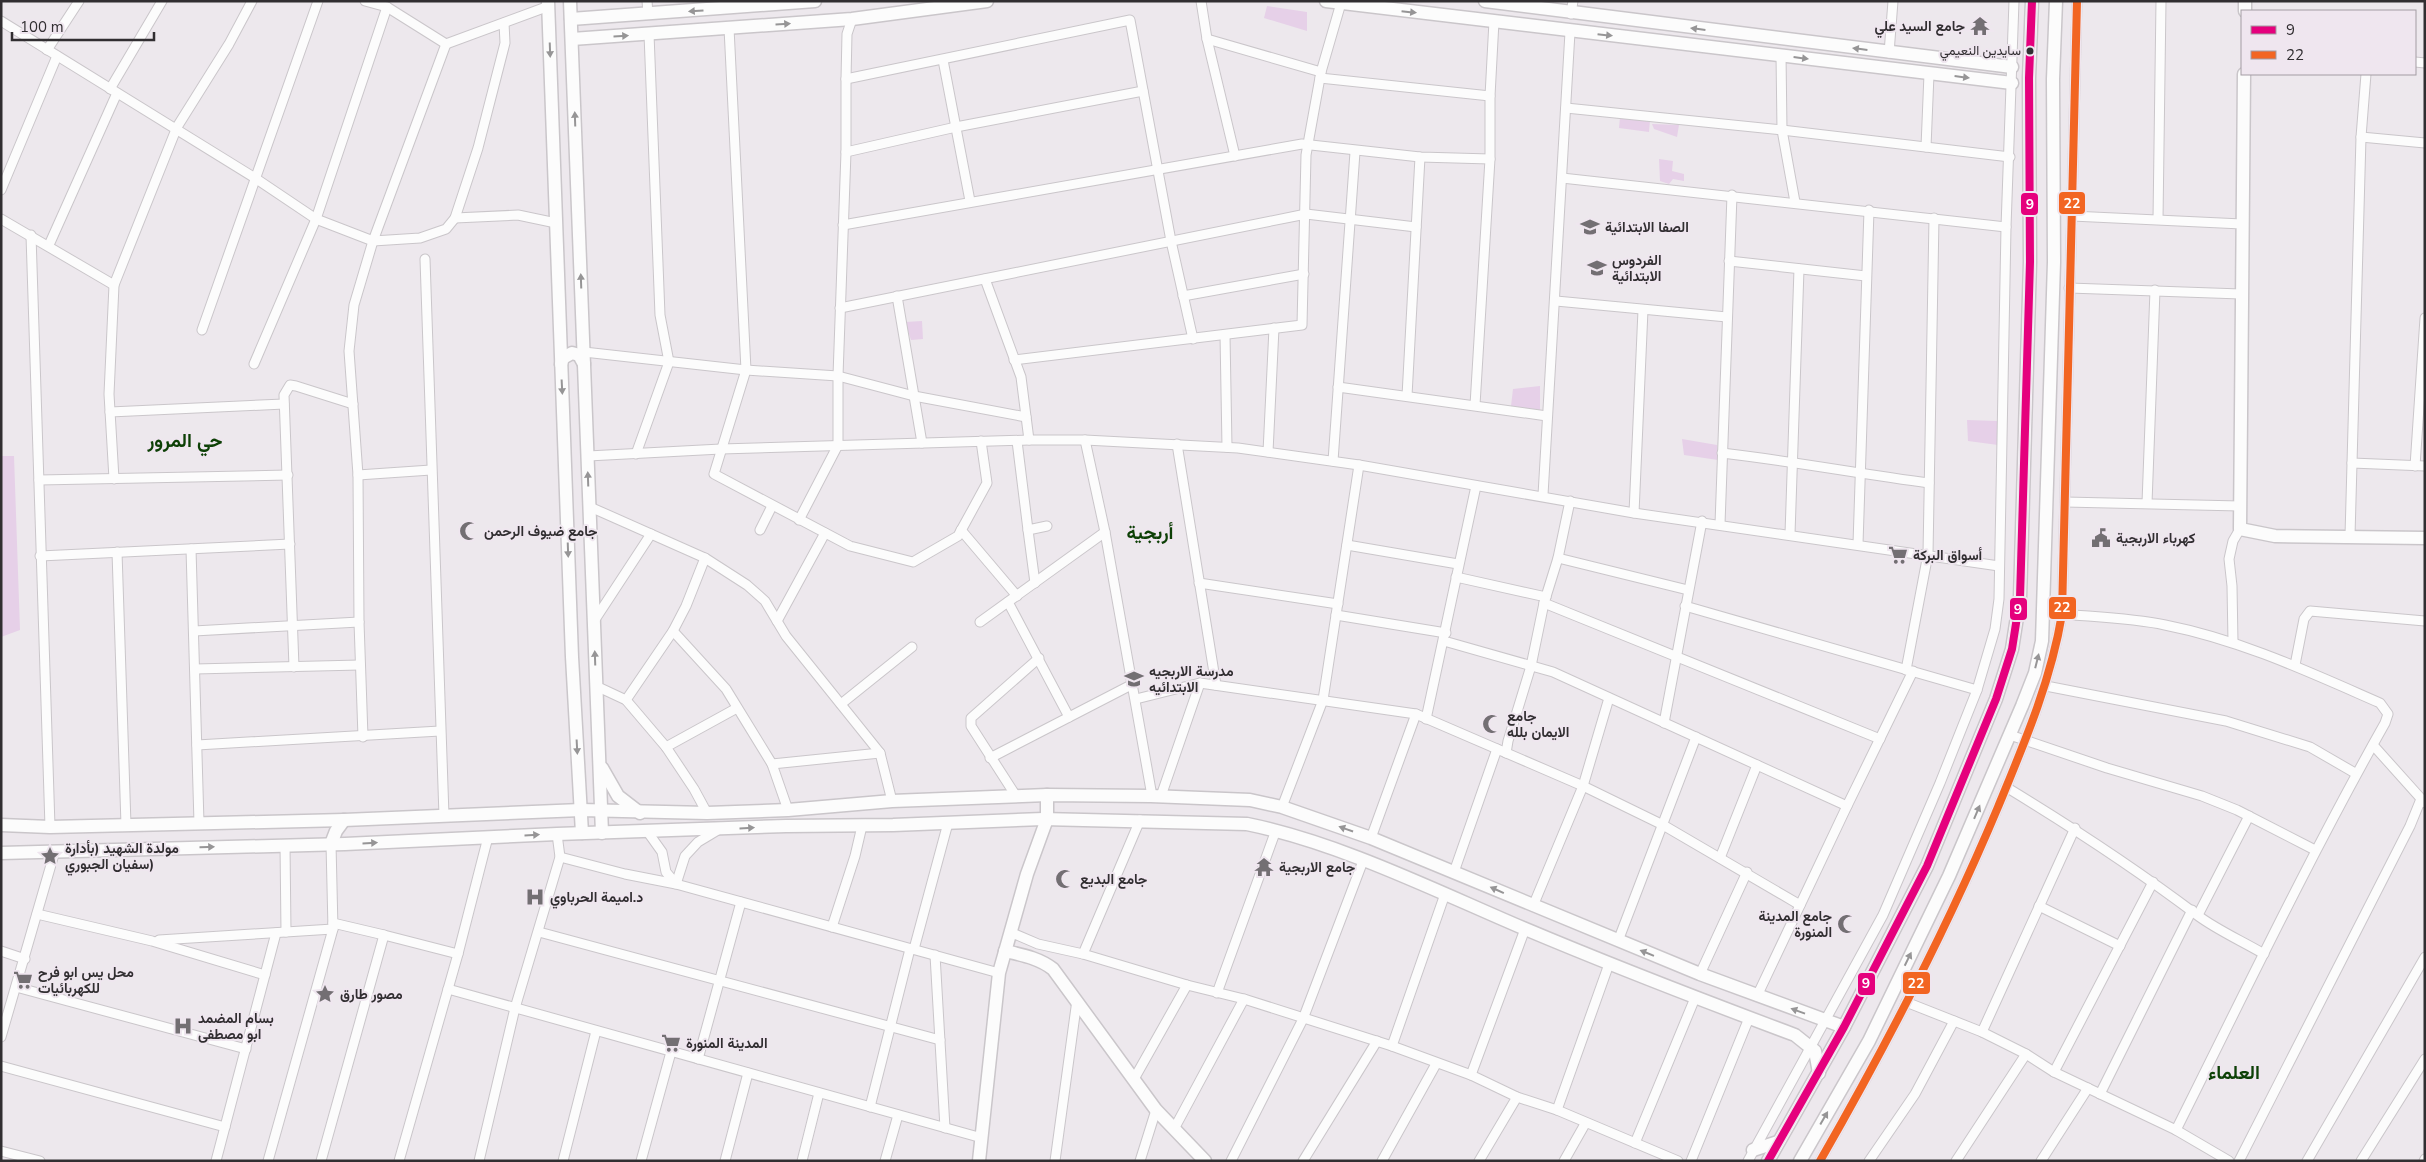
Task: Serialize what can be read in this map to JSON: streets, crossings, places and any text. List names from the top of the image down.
{
  "districts": ["حي المرور", "أربجية", "العلماء"],
  "places": {
    "temple": ["جامع السيد علي", "جامع الاربجية"],
    "other": ["سايدين النعيمي"],
    "school or university": ["الصفا الابتدائية", "الفردوس الابتدائية", "مدرسة الاربجيه الابتدائيه"],
    "mosque": [
      "جامع ضيوف الرحمن",
      "جامع الايمان بلله",
      "جامع البديع",
      "جامع المدينة المنورة"
    ],
    "public building": ["كهرباء الاربجية"],
    "supermarket": ["أسواق البركة", "محل يس ابو فرح للكهربائيات", "المدينة المنورة"],
    "place": ["مولدة الشهيد (بأدارة سفيان الجبوري)", "مصور طارق"],
    "hospital": ["د.اميمة الحرباوي", "بسام المضمد ابو مصطفى"]
  },
  "lines": ["transit line 9", "transit line 22"],
  "legend": ["9", "22"],
  "scale_bar": "100 m"
}
